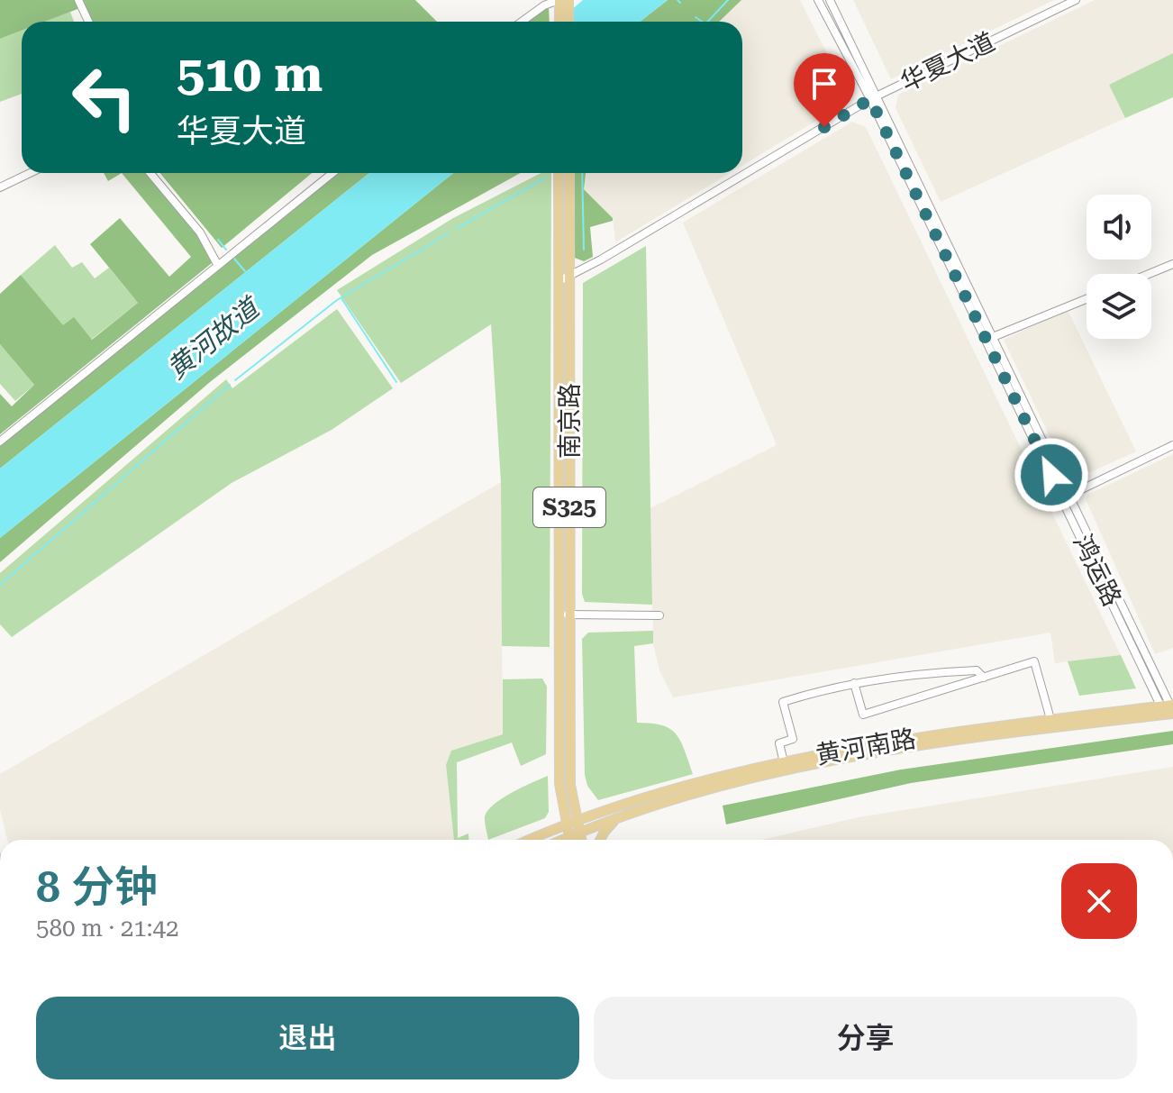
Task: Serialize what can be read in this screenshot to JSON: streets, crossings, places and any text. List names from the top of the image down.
{
  "streets": {
    "main road": ["南京路", "S325", "黄河南路"],
    "street": ["华夏大道", "鸿运路"]
  },
  "crossings": [
    ["华夏大道", "南京路"],
    ["华夏大道", "鸿运路"],
    ["南京路", "黄河南路"],
    ["鸿运路", "黄河南路"]
  ],
  "water": ["黄河故道"],
  "page": {
    "turn": ["510 m", "华夏大道"],
    "heading": ["8 分钟", "580 m · 21:42"],
    "buttons": ["退出", "分享"]
  }
}
